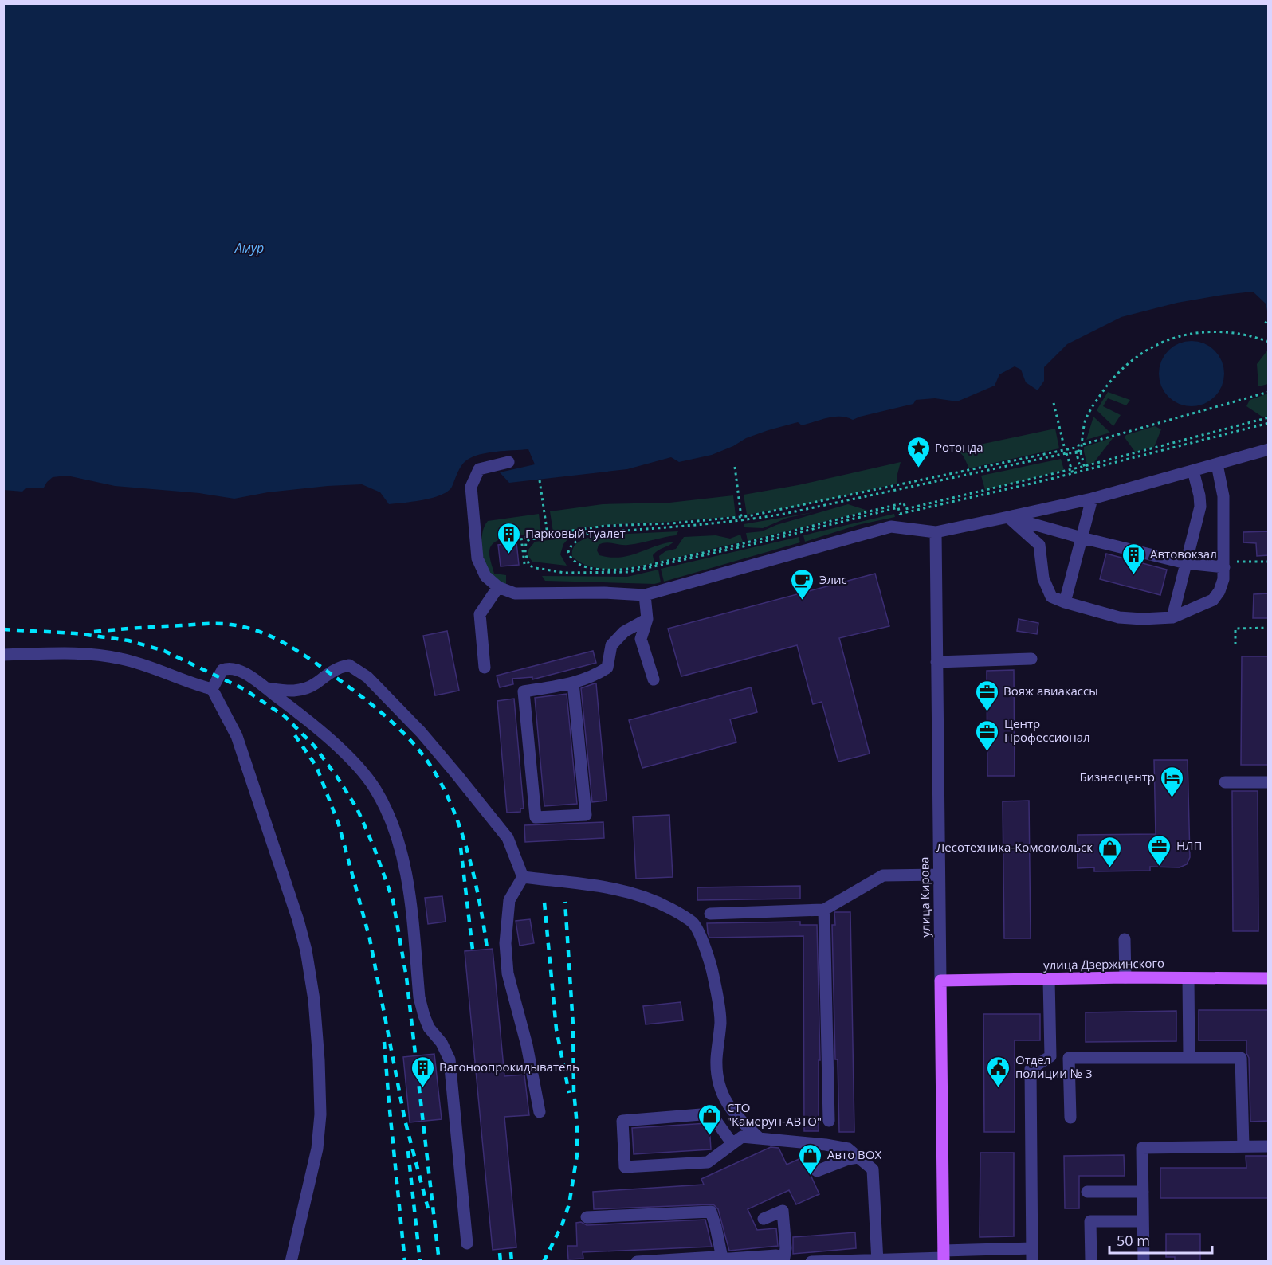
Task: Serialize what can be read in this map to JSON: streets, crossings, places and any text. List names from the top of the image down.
{
  "streets": {
    "main road": ["улица Кирова", "улица Дзержинского"]
  },
  "crossings": [
    ["улица Кирова", "улица Дзержинского"]
  ],
  "water": ["Амур"],
  "places": {
    "place": ["Ротонда"],
    "building": ["Парковый туалет", "Автовокзал", "Вагоноопрокидыватель"],
    "cafe": ["Элис"],
    "office": ["Вояж авиакассы", "Центр Профессионал", "НЛП"],
    "hotel": ["Бизнесцентр"],
    "shop": ["Лесотехника-Комсомольск", "СТО \"Камерун-АВТО\"", "Авто BOX"],
    "public building": ["Отдел полиции № 3"]
  },
  "scale_bar": "50 m"
}
